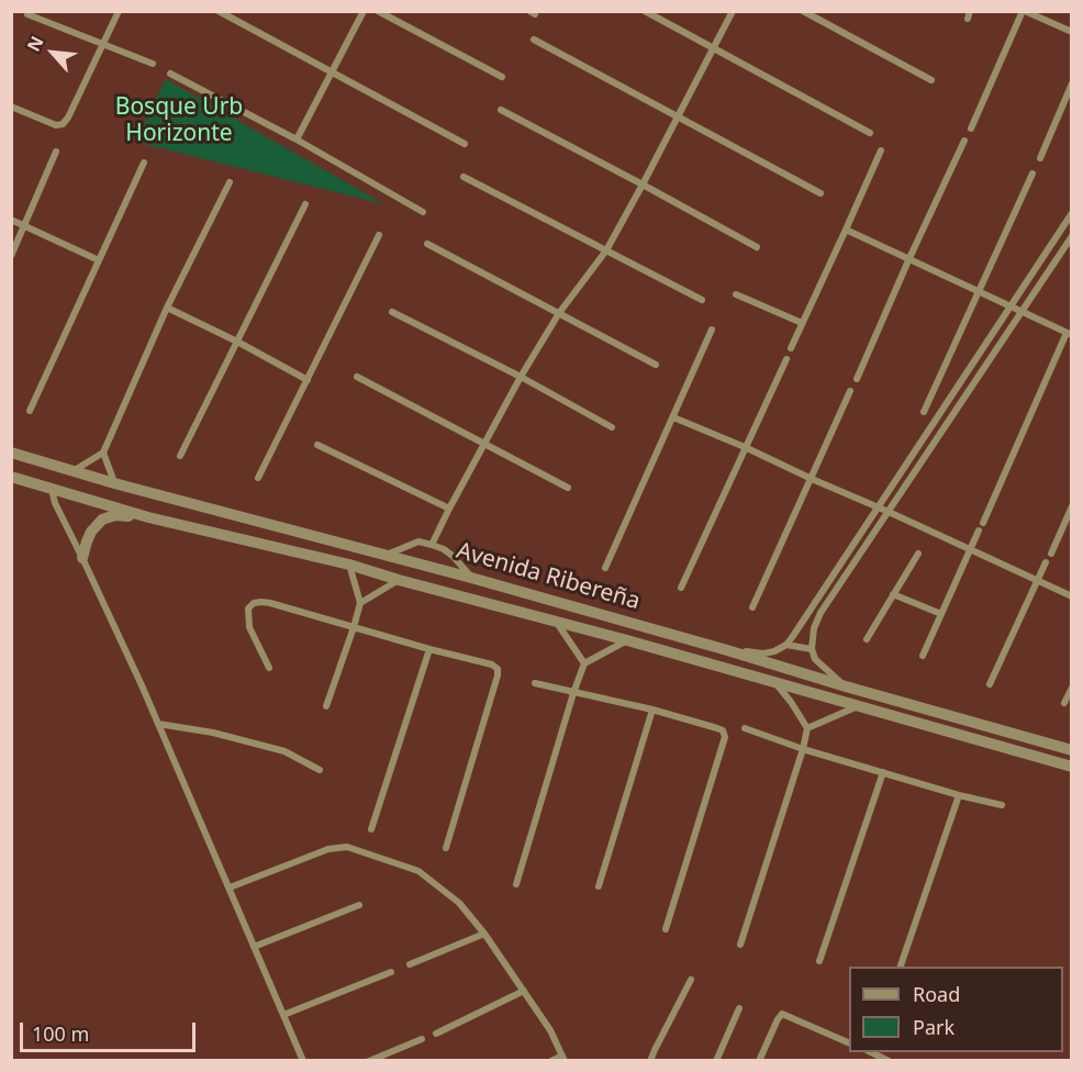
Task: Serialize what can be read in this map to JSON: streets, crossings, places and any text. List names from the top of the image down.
{
  "streets": {
    "street": ["Avenida Ribereña"]
  },
  "parks": ["Bosque Urb Horizonte"],
  "legend": ["Road", "Park"],
  "scale_bar": "100 m",
  "north": "top left"
}
